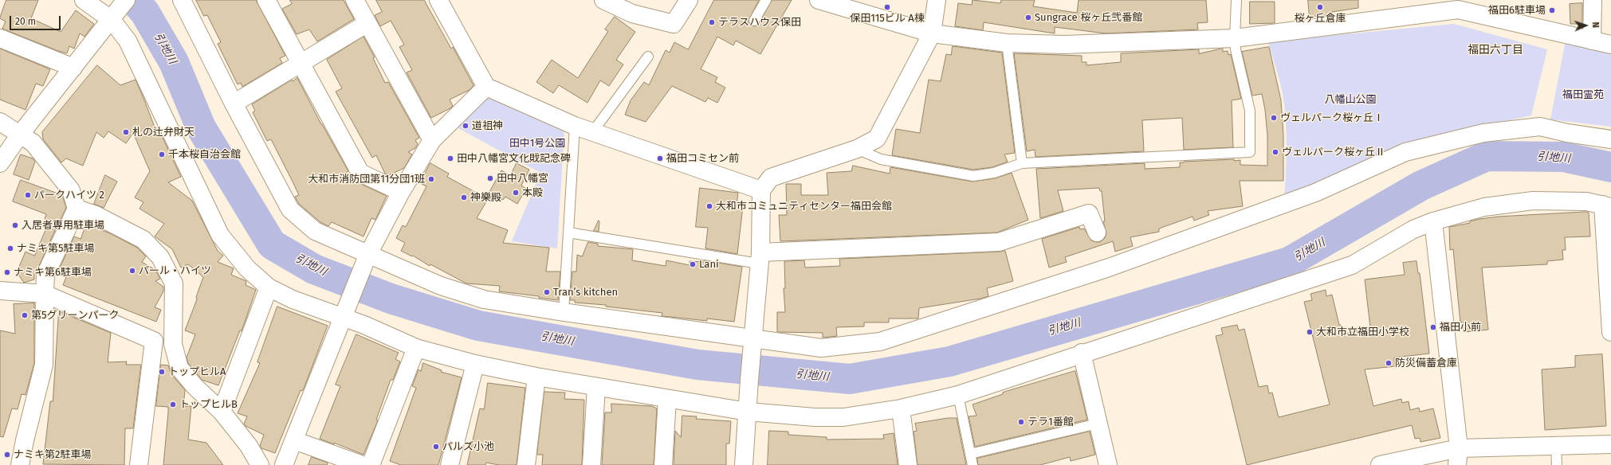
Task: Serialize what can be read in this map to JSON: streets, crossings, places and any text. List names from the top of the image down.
{
  "districts": ["福田六丁目"],
  "water": ["引地川"],
  "parks": ["福田霊苑", "八幡山公園", "田中1号公園"],
  "places": [
    "保田115ビル A棟",
    "桜ヶ丘倉庫",
    "福田6駐車場",
    "Sungrace 桜ヶ丘弐番館",
    "テラスハウス保田",
    "ヴェルパーク桜ヶ丘Ⅰ",
    "道祖神",
    "札の辻弁財天",
    "ヴェルパーク桜ヶ丘Ⅱ",
    "千本桜自治会館",
    "田中八幡宮文化戝記念碑",
    "福田コミセン前",
    "田中八幡宮",
    "大和市消防団第11分団1班",
    "本殿",
    "パークハイツ 2",
    "神樂殿",
    "大和市コミュニティセンター福田会館",
    "入居者専用駐車場",
    "ナミキ第5駐車場",
    "Lani",
    "パール・ハイツ",
    "ナミキ第6駐車場",
    "Tran’s kitchen",
    "第5グリーンパーク",
    "福田小前",
    "大和市立福田小学校",
    "防災備蓄倉庫",
    "トップヒルA",
    "トップヒルB",
    "テラ1番館",
    "パルズ小池",
    "ナミキ第2駐車場"
  ],
  "scale_bar": "20 m",
  "north": "right"
}
